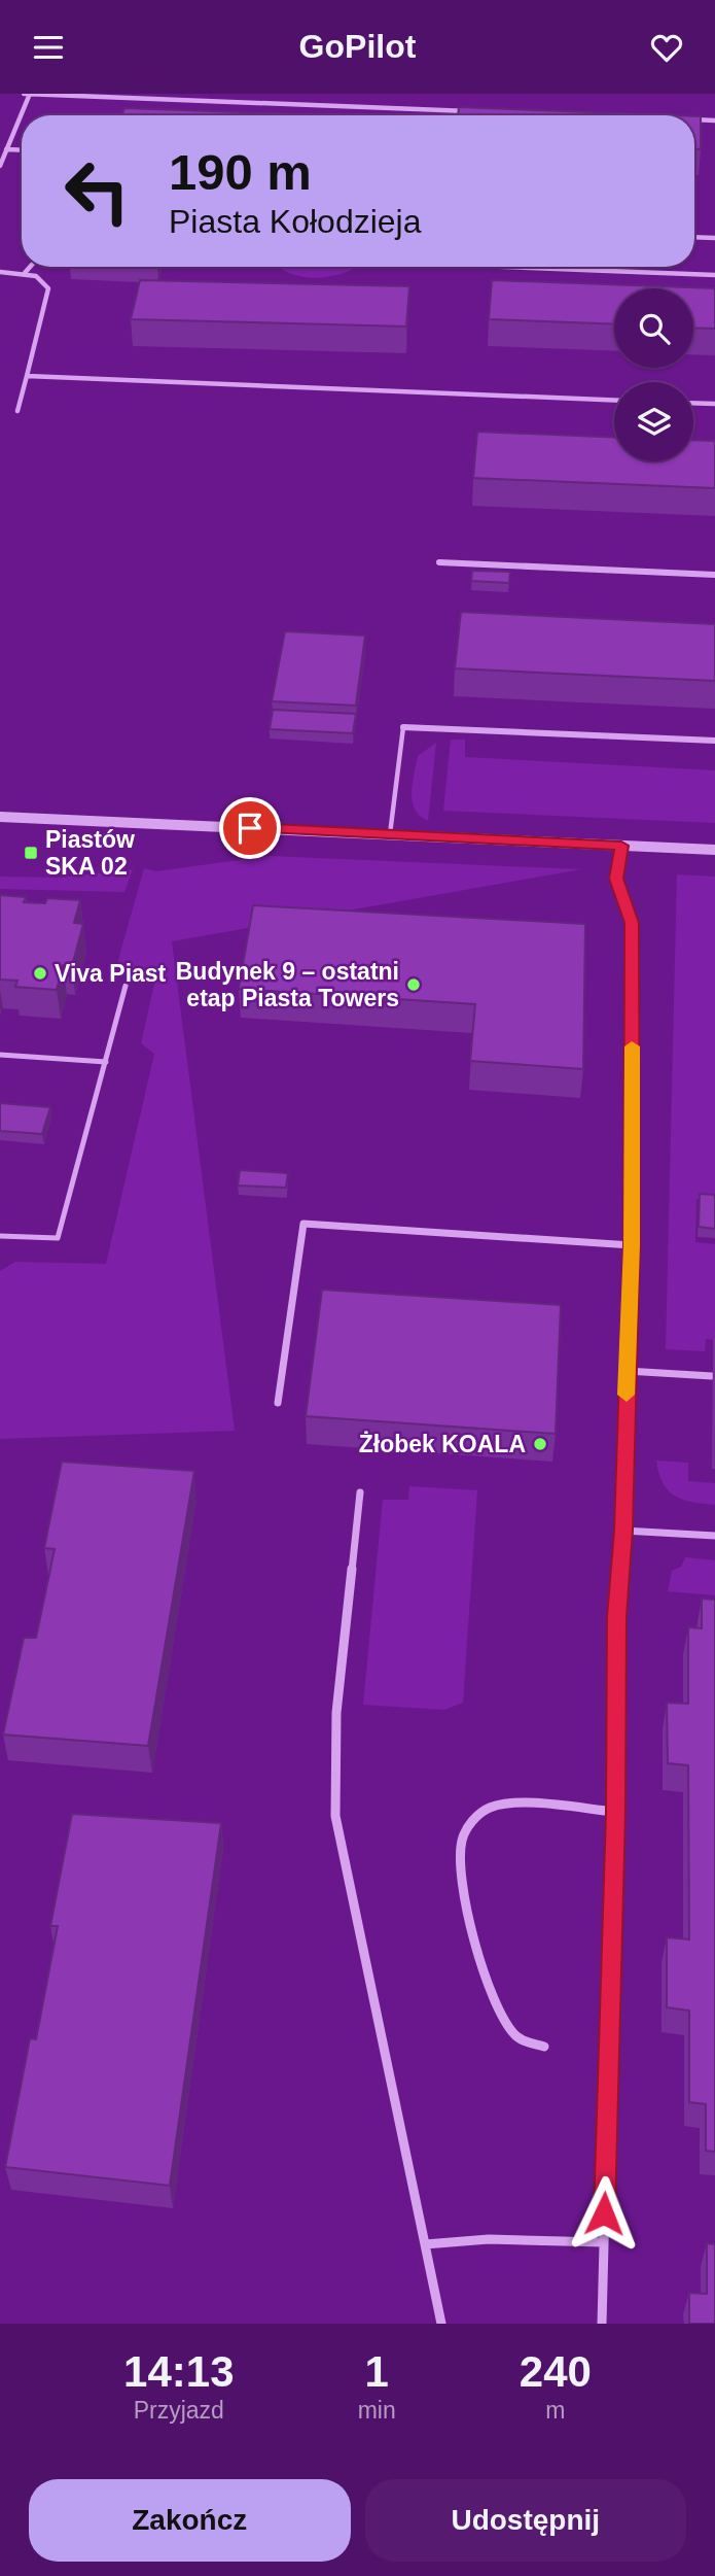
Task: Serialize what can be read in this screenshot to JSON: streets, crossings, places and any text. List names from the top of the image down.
{
  "places": {
    "transit": ["Piastów SKA 02"],
    "other": ["Viva Piast", "Budynek 9 – ostatni etap Piasta Towers", "Żłobek KOALA"]
  },
  "page": {
    "header": "GoPilot",
    "turn": ["190 m", "Piasta Kołodzieja"],
    "eta": [
      "14:13",
      "Przyjazd",
      "1",
      "min",
      "240",
      "m"
    ],
    "buttons": ["Zakończ", "Udostępnij"]
  }
}
